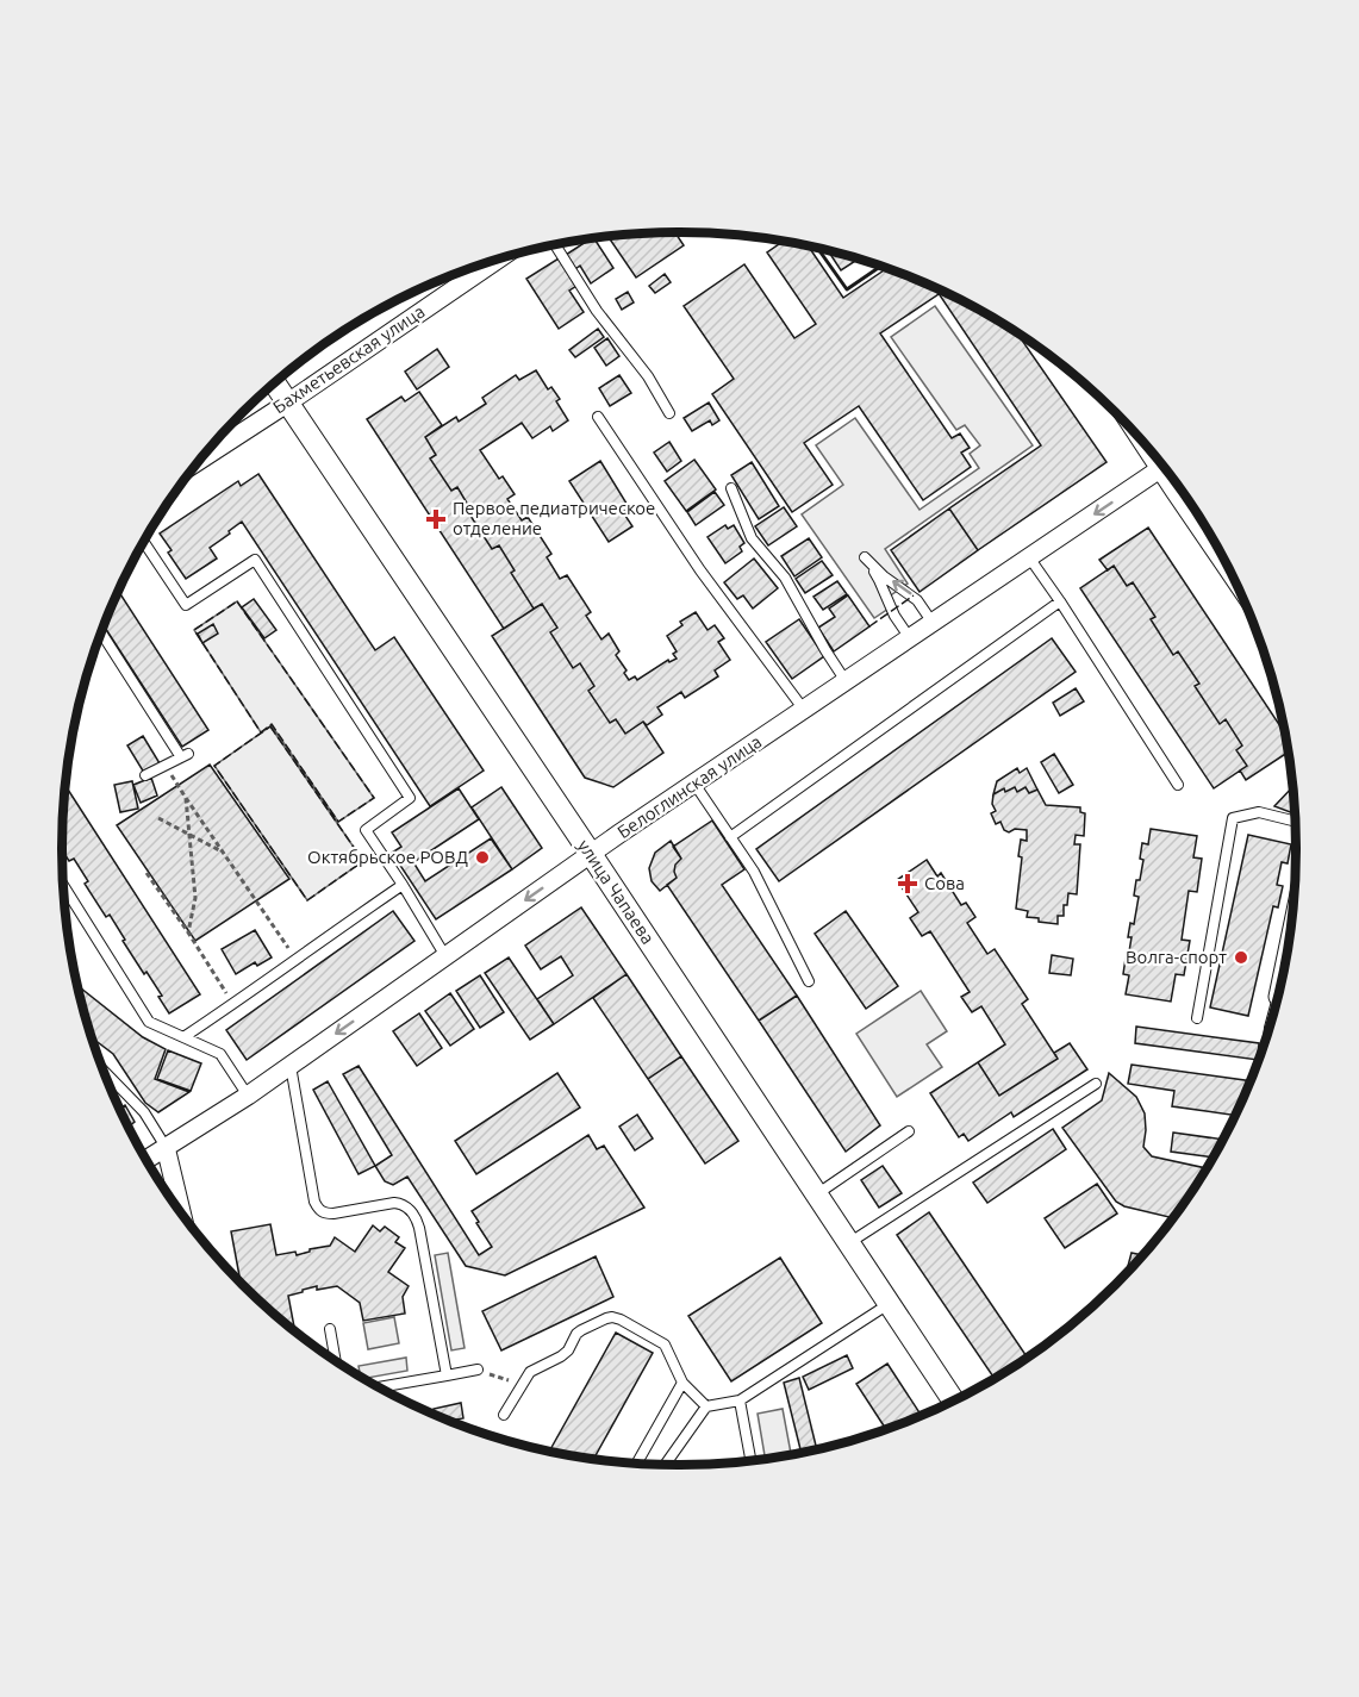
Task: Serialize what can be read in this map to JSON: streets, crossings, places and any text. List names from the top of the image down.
{
  "streets": {
    "street": ["Бахметьевская улица", "Белоглинская улица", "улица Чапаева"]
  },
  "crossings": [
    ["Бахметьевская улица", "улица Чапаева"],
    ["Белоглинская улица", "улица Чапаева"]
  ],
  "one_way": ["Белоглинская улица"],
  "places": {
    "health": ["Первое педиатрическое отделение", "Сова"],
    "other": ["Октябрьское РОВД", "Волга-спорт"]
  }
}
